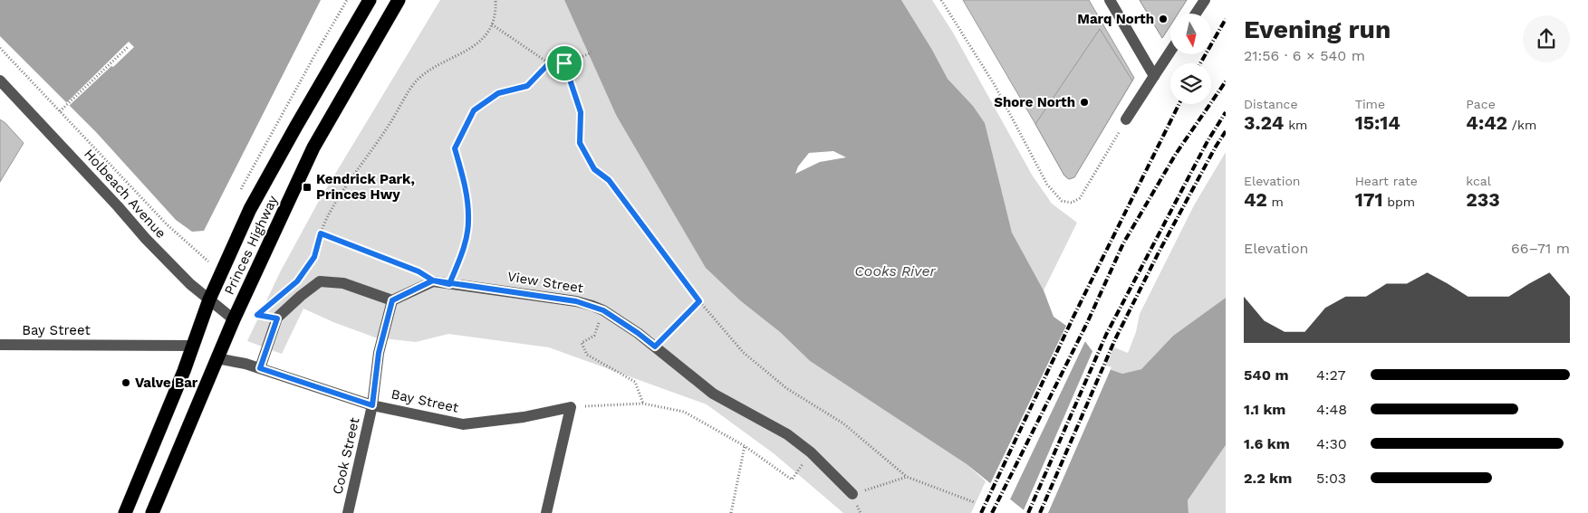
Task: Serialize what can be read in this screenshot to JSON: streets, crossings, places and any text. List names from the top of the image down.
{
  "streets": {
    "highway": ["Princes Highway"],
    "street": [
      "Holbeach Avenue",
      "View Street",
      "Bay Street",
      "Cook Street"
    ]
  },
  "crossings": [
    ["Holbeach Avenue", "Princes Highway"],
    ["Princes Highway", "Bay Street"],
    ["Bay Street", "Cook Street"]
  ],
  "water": ["Cooks River"],
  "places": {
    "other": ["Marq North", "Shore North", "Valve Bar"],
    "transit": ["Kendrick Park, Princes Hwy"]
  },
  "north": "bottom",
  "page": {
    "heading": ["Evening run", "21:56 · 6 × 540 m"],
    "stats": [
      ["Distance", "3.24 km"],
      ["Time", "15:14"],
      ["Pace", "4:42 /km"],
      ["Elevation", "42 m"],
      ["Heart rate", "171 bpm"],
      ["kcal", "233"]
    ],
    "chart": ["Elevation", "66–71 m"],
    "list": [
      {
        "name": "540 m",
        "note": "4:27"
      },
      {
        "name": "1.1 km",
        "note": "4:48"
      },
      {
        "name": "1.6 km",
        "note": "4:30"
      },
      {
        "name": "2.2 km",
        "note": "5:03"
      }
    ]
  }
}
